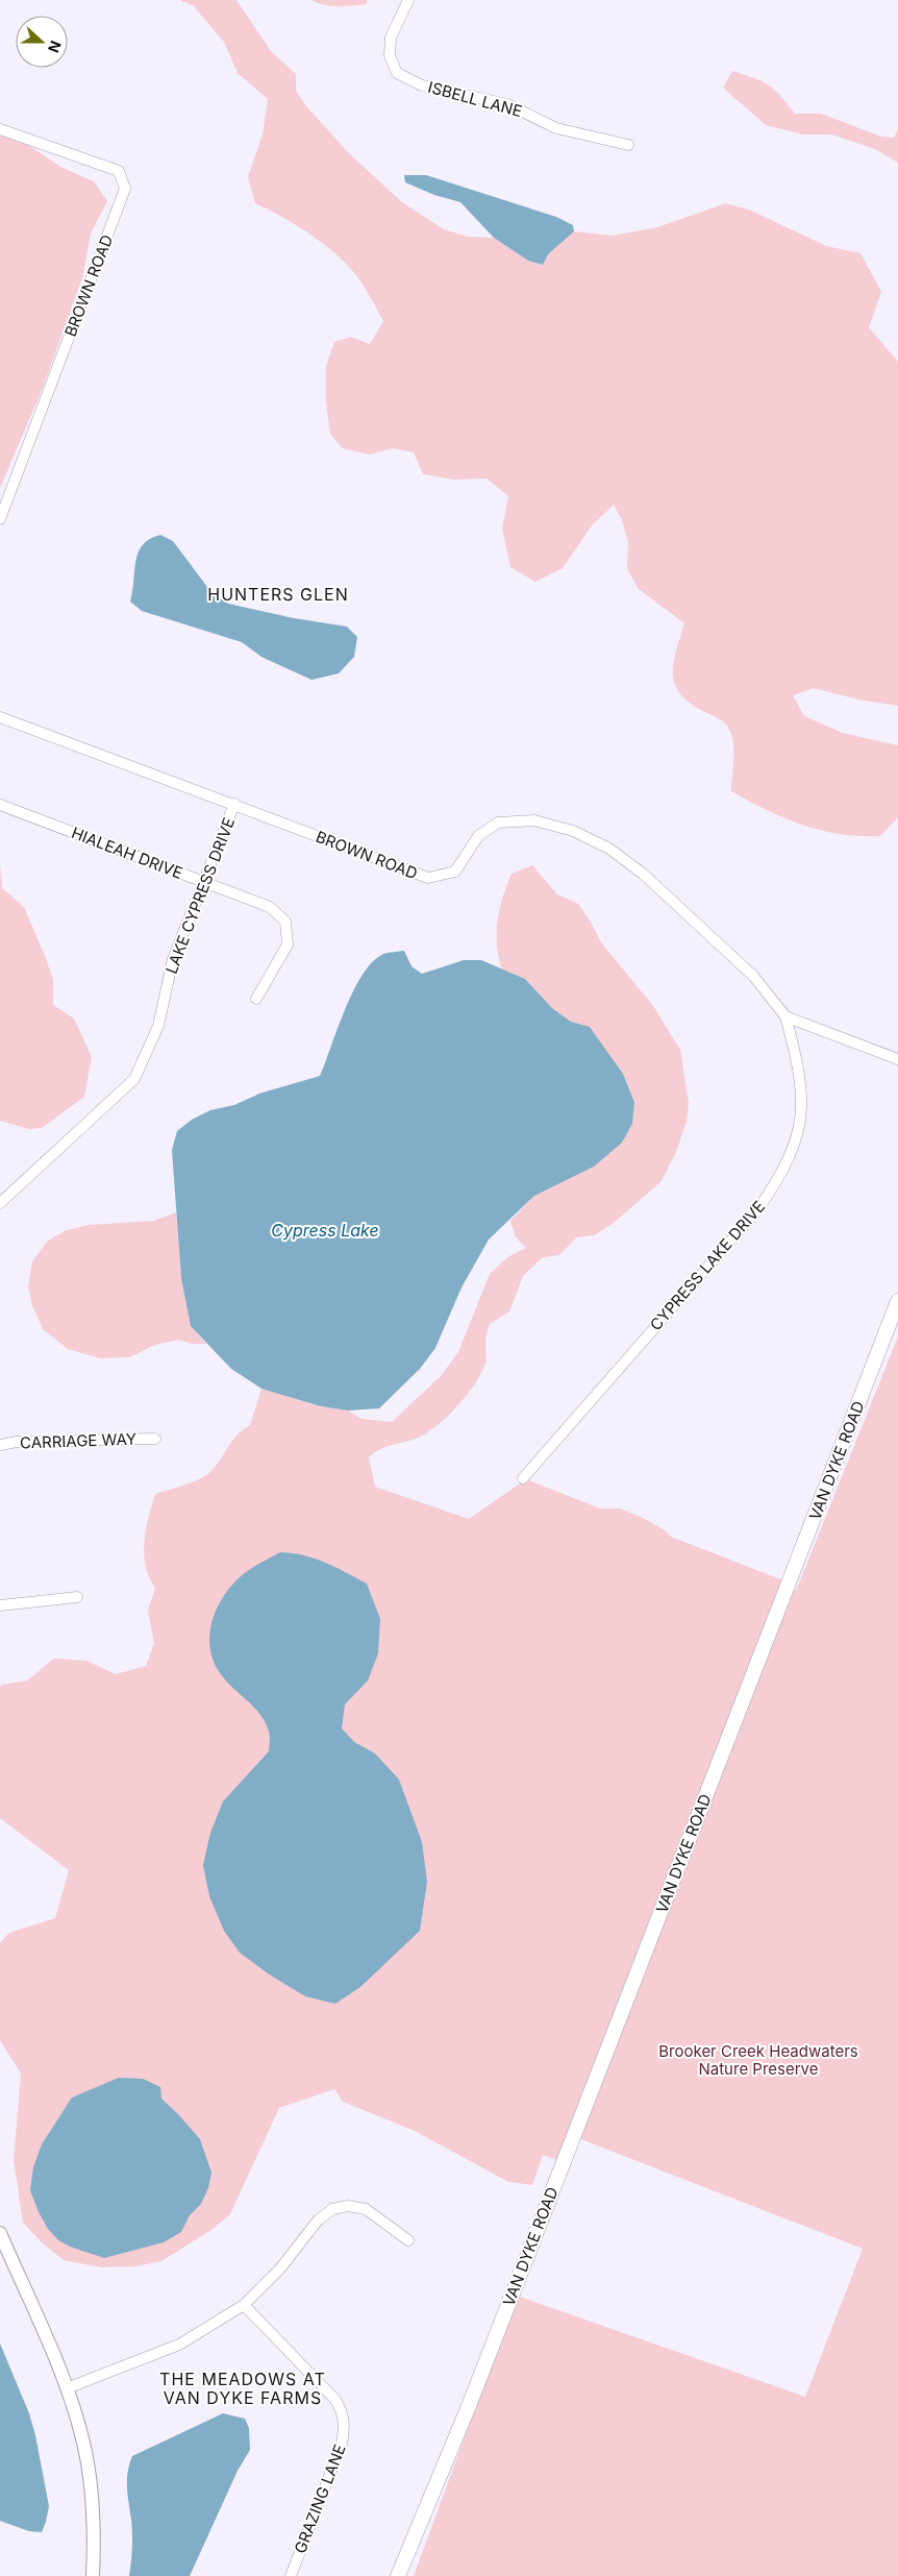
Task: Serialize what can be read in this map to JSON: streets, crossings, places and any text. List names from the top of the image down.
{
  "streets": {
    "main road": ["VAN DYKE ROAD"],
    "street": [
      "ISBELL LANE",
      "BROWN ROAD",
      "HIALEAH DRIVE",
      "LAKE CYPRESS DRIVE",
      "CYPRESS LAKE DRIVE",
      "CARRIAGE WAY",
      "GRAZING LANE"
    ]
  },
  "crossings": [
    ["BROWN ROAD", "LAKE CYPRESS DRIVE"],
    ["BROWN ROAD", "CYPRESS LAKE DRIVE"],
    ["HIALEAH DRIVE", "LAKE CYPRESS DRIVE"]
  ],
  "districts": ["HUNTERS GLEN", "THE MEADOWS AT VAN DYKE FARMS"],
  "water": ["Cypress Lake"],
  "parks": ["Brooker Creek Headwaters Nature Preserve"],
  "north": "right"
}
